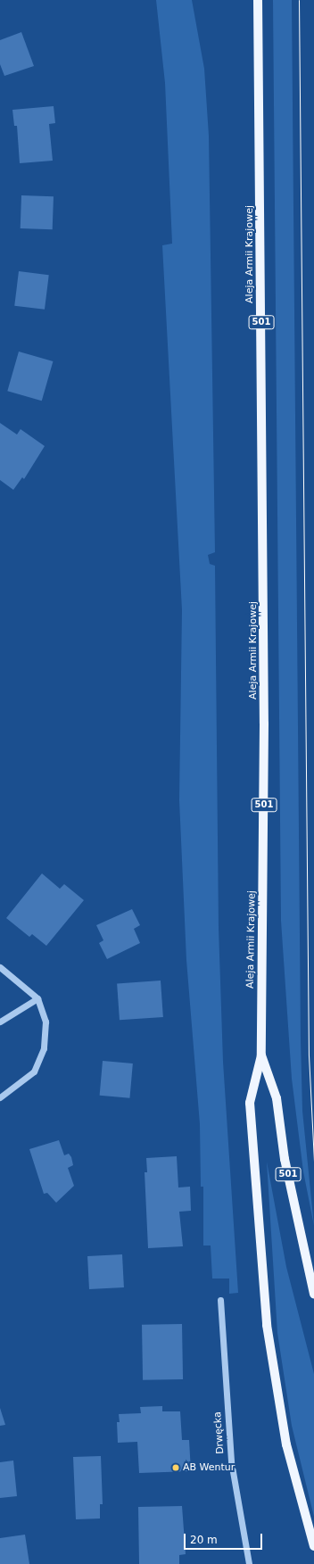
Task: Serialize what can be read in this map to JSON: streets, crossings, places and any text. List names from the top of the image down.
{
  "streets": {
    "main road": ["Aleja Armii Krajowej", "501"],
    "street": ["Drwęcka"]
  },
  "places": ["AB Wentur"],
  "scale_bar": "20 m"
}
